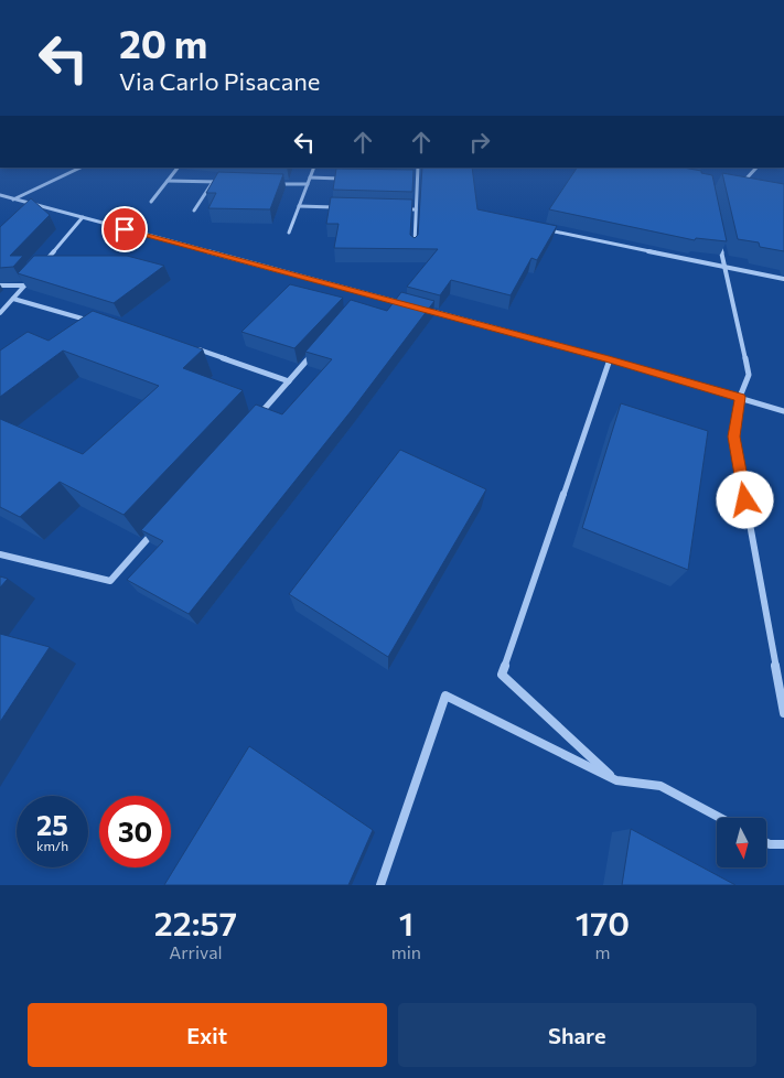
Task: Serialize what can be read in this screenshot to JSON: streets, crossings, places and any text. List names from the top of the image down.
{
  "north": "bottom",
  "page": {
    "turn": ["20 m", "Via Carlo Pisacane"],
    "speed": "25 km/h",
    "limit": "30",
    "eta": [
      "22:57",
      "Arrival",
      "1",
      "min",
      "170",
      "m"
    ],
    "buttons": ["Exit", "Share"]
  }
}
